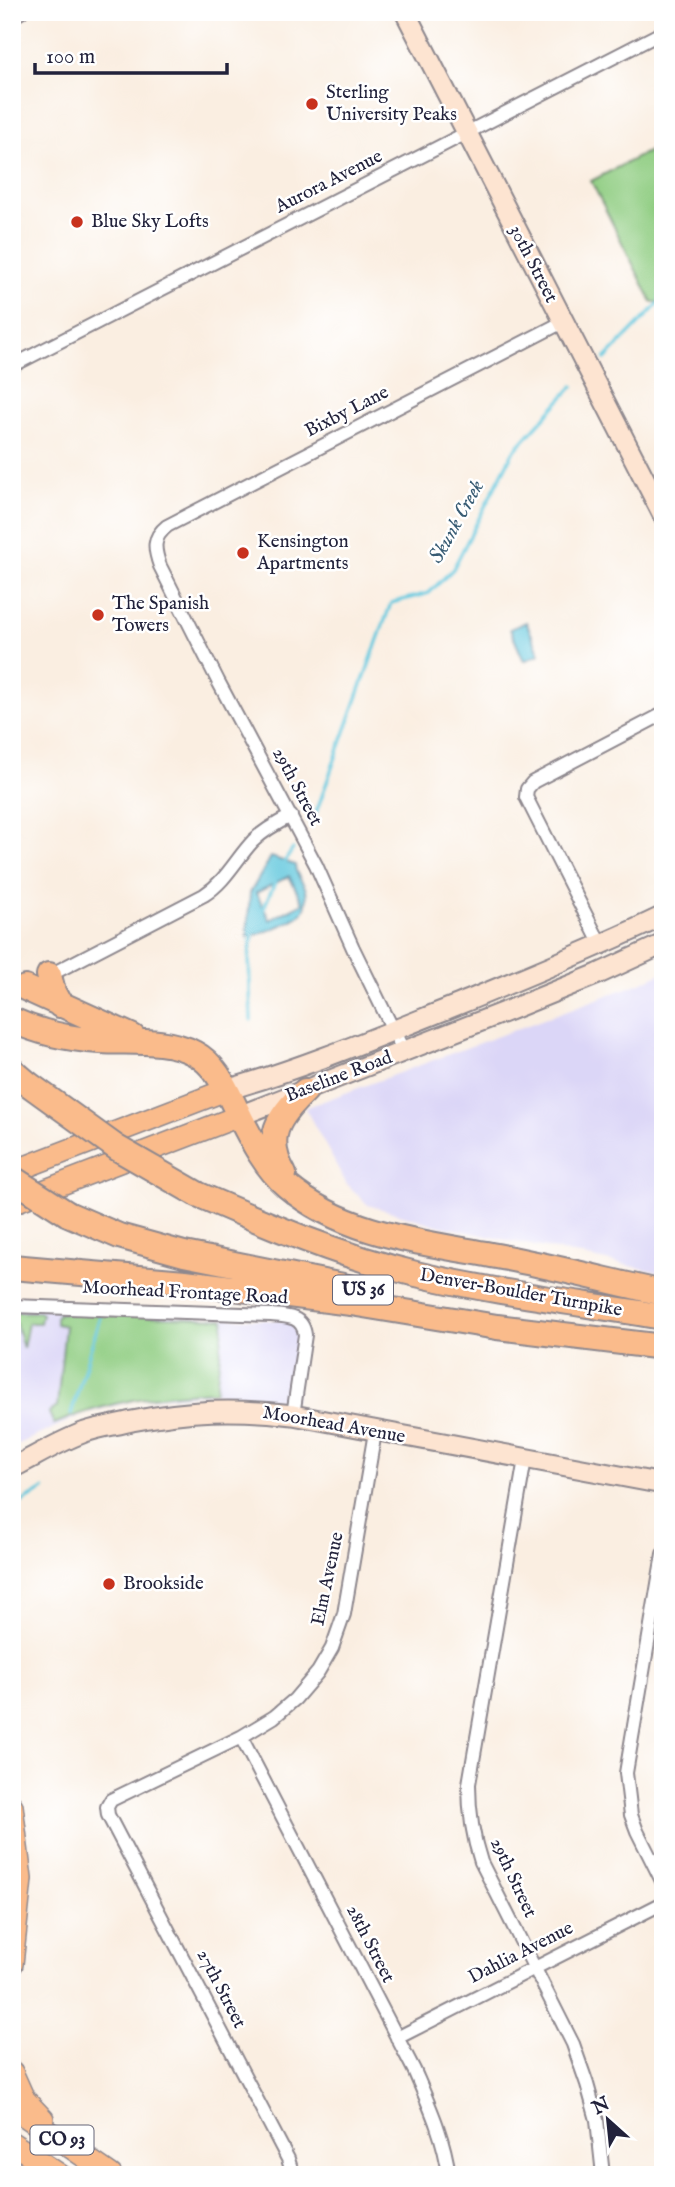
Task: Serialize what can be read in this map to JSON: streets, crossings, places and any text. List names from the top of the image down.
{
  "streets": {
    "highway": ["US 36", "Denver–Boulder Turnpike"],
    "main road": [
      "30th Street",
      "Baseline Road",
      "Moorhead Avenue",
      "CO 93"
    ],
    "street": [
      "Aurora Avenue",
      "Bixby Lane",
      "29th Street",
      "Moorhead Frontage Road",
      "Elm Avenue",
      "28th Street",
      "Dahlia Avenue",
      "27th Street"
    ]
  },
  "crossings": [
    ["Aurora Avenue", "30th Street"],
    ["30th Street", "Bixby Lane"],
    ["Bixby Lane", "29th Street"],
    ["29th Street", "Baseline Road"],
    ["29th Street", "Moorhead Avenue"],
    ["29th Street", "Dahlia Avenue"],
    ["Moorhead Frontage Road", "Moorhead Avenue"],
    ["Moorhead Avenue", "Elm Avenue"],
    ["Elm Avenue", "28th Street"],
    ["Elm Avenue", "27th Street"],
    ["28th Street", "Dahlia Avenue"]
  ],
  "water": ["Skunk Creek"],
  "places": [
    "Sterling University Peaks",
    "Blue Sky Lofts",
    "Kensington Apartments",
    "The Spanish Towers",
    "Brookside"
  ],
  "scale_bar": "100 m",
  "north": "top left"
}
